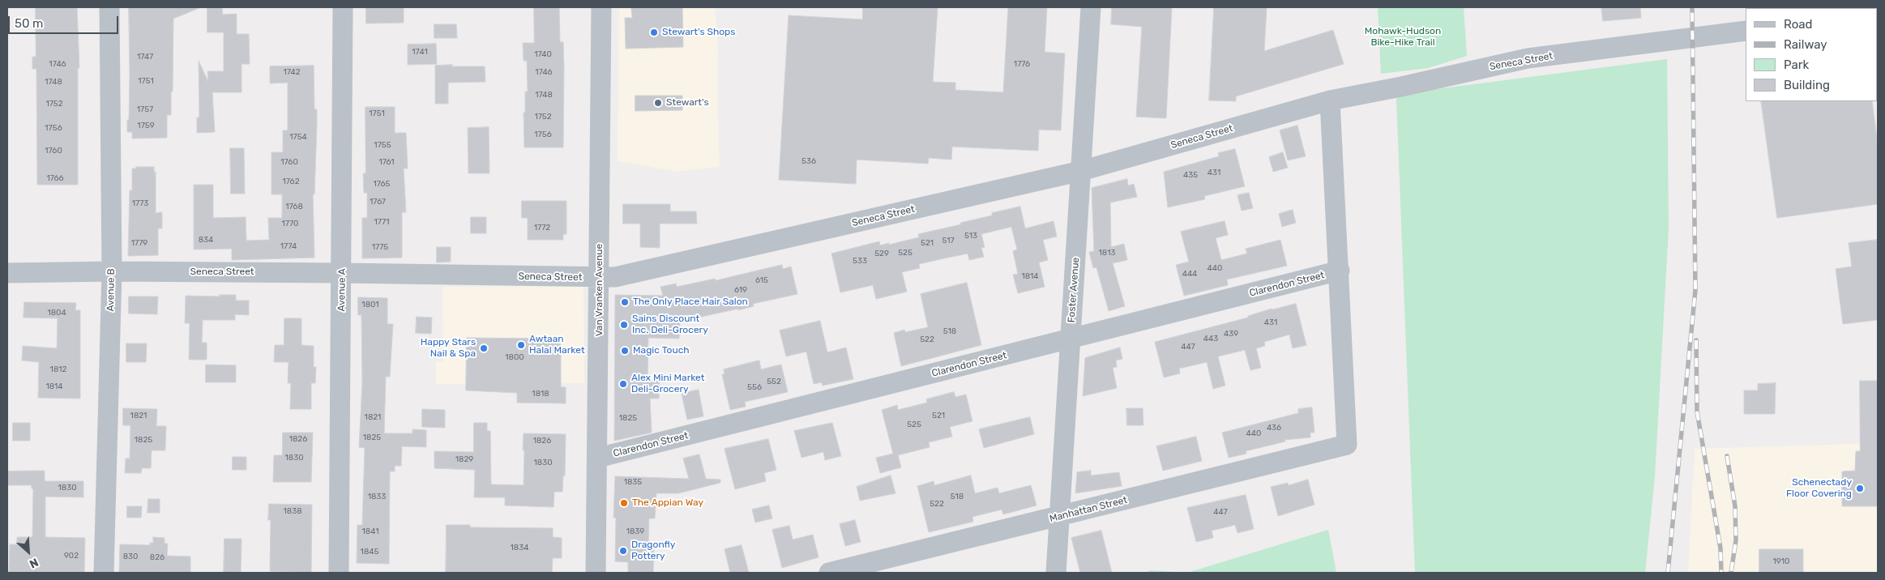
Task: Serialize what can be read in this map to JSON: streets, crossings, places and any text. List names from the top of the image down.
{
  "streets": {
    "street": [
      "Seneca Street",
      "Clarendon Street",
      "Avenue B",
      "Avenue A",
      "Van Vranken Avenue",
      "Foster Avenue",
      "Manhattan Street"
    ]
  },
  "crossings": [
    ["Seneca Street", "Avenue B"],
    ["Seneca Street", "Avenue A"],
    ["Seneca Street", "Van Vranken Avenue"],
    ["Seneca Street", "Foster Avenue"],
    ["Clarendon Street", "Van Vranken Avenue"],
    ["Clarendon Street", "Foster Avenue"],
    ["Clarendon Street", "Manhattan Street"],
    ["Foster Avenue", "Manhattan Street"]
  ],
  "parks": ["Mohawk-Hudson Bike-Hike Trail"],
  "places": [
    "Stewart's Shops",
    "Stewart's",
    "The Only Place Hair Salon",
    "Sains Discount Inc. Deli-Grocery",
    "Awtaan Halal Market",
    "Happy Stars Nail & Spa",
    "Magic Touch",
    "Alex Mini Market Deli-Grocery",
    "Schenectady Floor Covering",
    "The Appian Way",
    "Dragonfly Pottery"
  ],
  "house_numbers": [
    "1741",
    "1740",
    "1747",
    "1746",
    "1776",
    "1742",
    "1746",
    "1751",
    "1748",
    "1748",
    "1752",
    "1757",
    "1751",
    "1752",
    "1759",
    "1756",
    "1756",
    "1754",
    "1755",
    "1760",
    "536",
    "1760",
    "1761",
    "431",
    "435",
    "1766",
    "1762",
    "1765",
    "1767",
    "1773",
    "1768",
    "1771",
    "1770",
    "1772",
    "513",
    "834",
    "517",
    "1779",
    "521",
    "1774",
    "1775",
    "525",
    "1813",
    "529",
    "533",
    "440",
    "444",
    "1814",
    "615",
    "619",
    "1801",
    "1804",
    "431",
    "518",
    "439",
    "443",
    "522",
    "447",
    "1800",
    "1812",
    "552",
    "1814",
    "556",
    "1818",
    "1821",
    "521",
    "1821",
    "1825",
    "525",
    "436",
    "440",
    "1825",
    "1826",
    "1825",
    "1826",
    "1830",
    "1829",
    "1830",
    "1835",
    "1830",
    "1833",
    "518",
    "522",
    "1838",
    "447",
    "1841",
    "1839",
    "1834",
    "1845",
    "902",
    "830",
    "826",
    "1910"
  ],
  "legend": [
    "Road",
    "Railway",
    "Park",
    "Building"
  ],
  "scale_bar": "50 m",
  "north": "bottom right"
}
